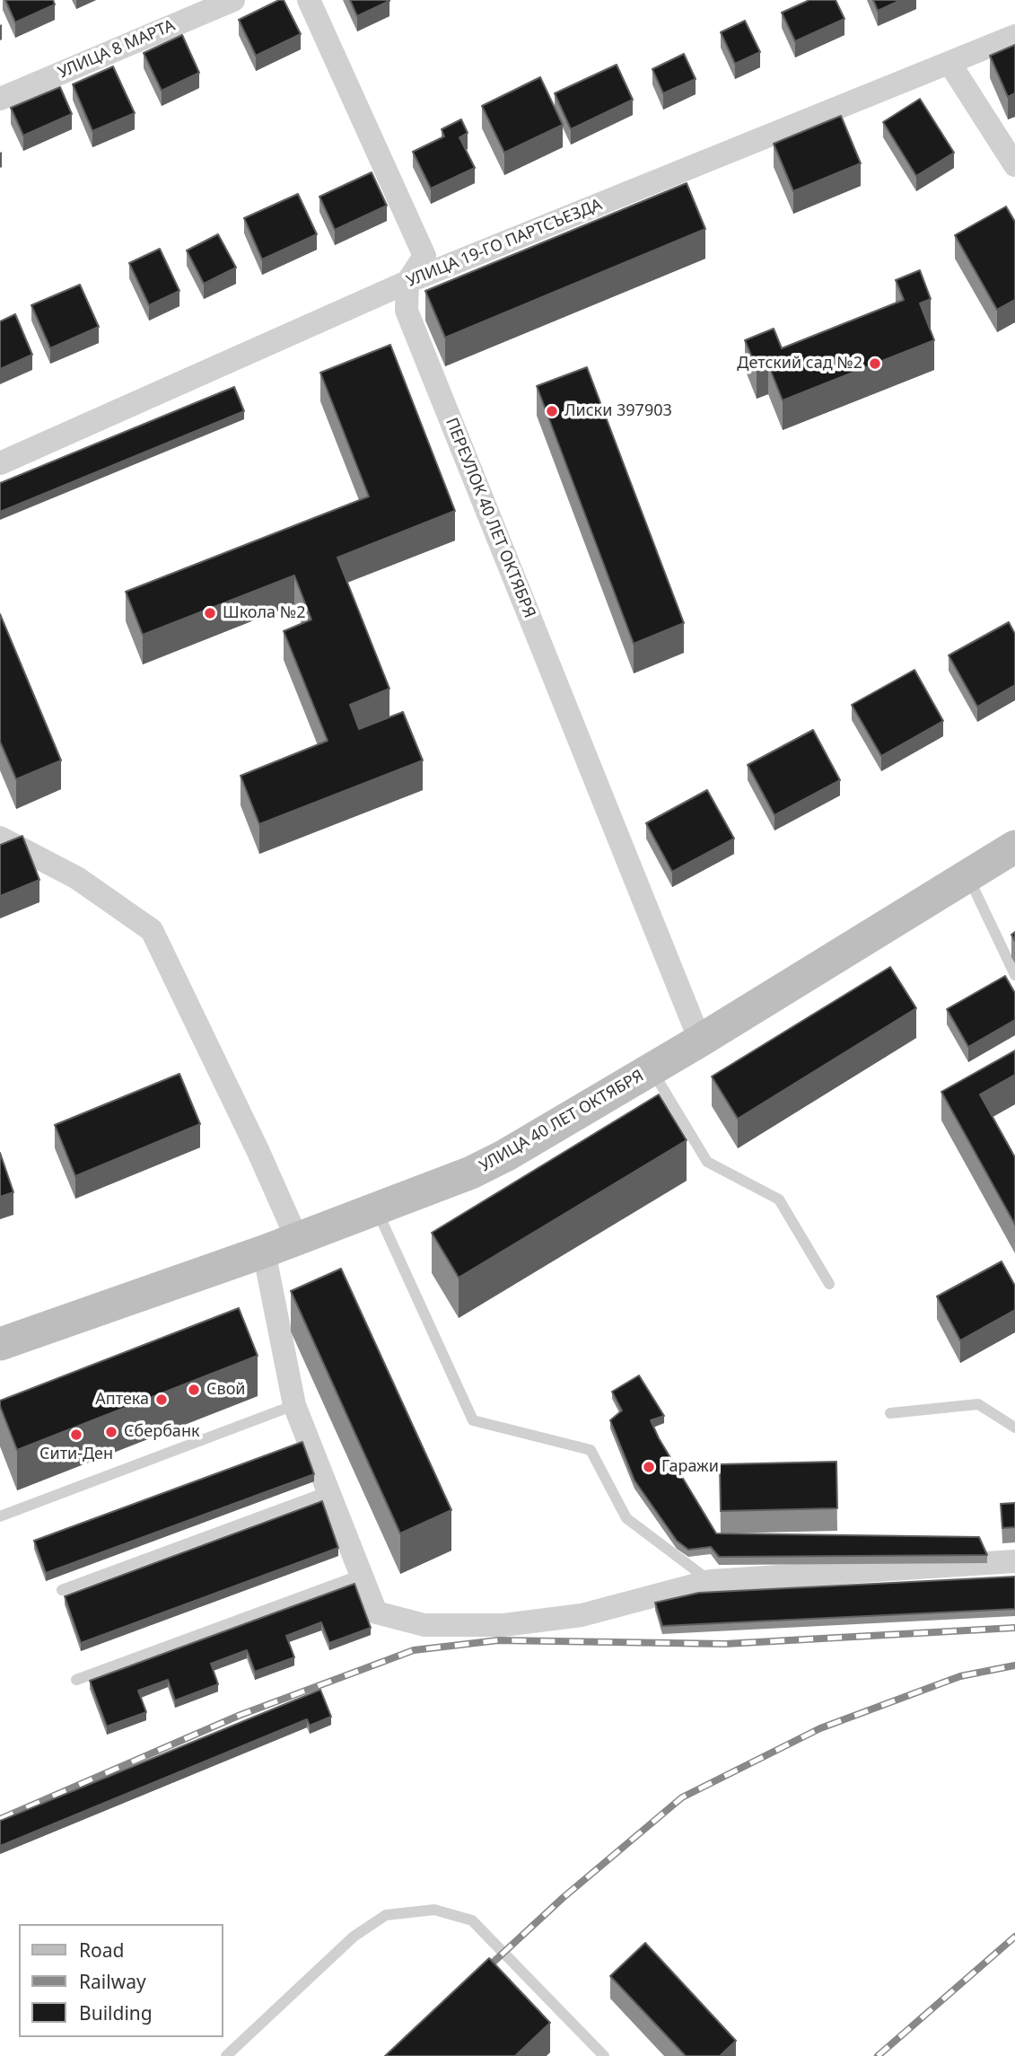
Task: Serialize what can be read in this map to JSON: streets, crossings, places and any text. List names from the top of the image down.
{
  "streets": {
    "main road": ["УЛИЦА 40 ЛЕТ ОКТЯБРЯ"],
    "street": ["УЛИЦА 8 МАРТА", "УЛИЦА 19-ГО ПАРТСЪЕЗДА", "ПЕРЕУЛОК 40 ЛЕТ ОКТЯБРЯ"]
  },
  "crossings": [
    ["УЛИЦА 19-ГО ПАРТСЪЕЗДА", "ПЕРЕУЛОК 40 ЛЕТ ОКТЯБРЯ"],
    ["ПЕРЕУЛОК 40 ЛЕТ ОКТЯБРЯ", "УЛИЦА 40 ЛЕТ ОКТЯБРЯ"]
  ],
  "places": [
    "Детский сад №2",
    "Лиски 397903",
    "Школа №2",
    "Свой",
    "Аптека",
    "Сбербанк",
    "Сити-Ден",
    "Гаражи"
  ],
  "legend": ["Road", "Railway", "Building"]
}
